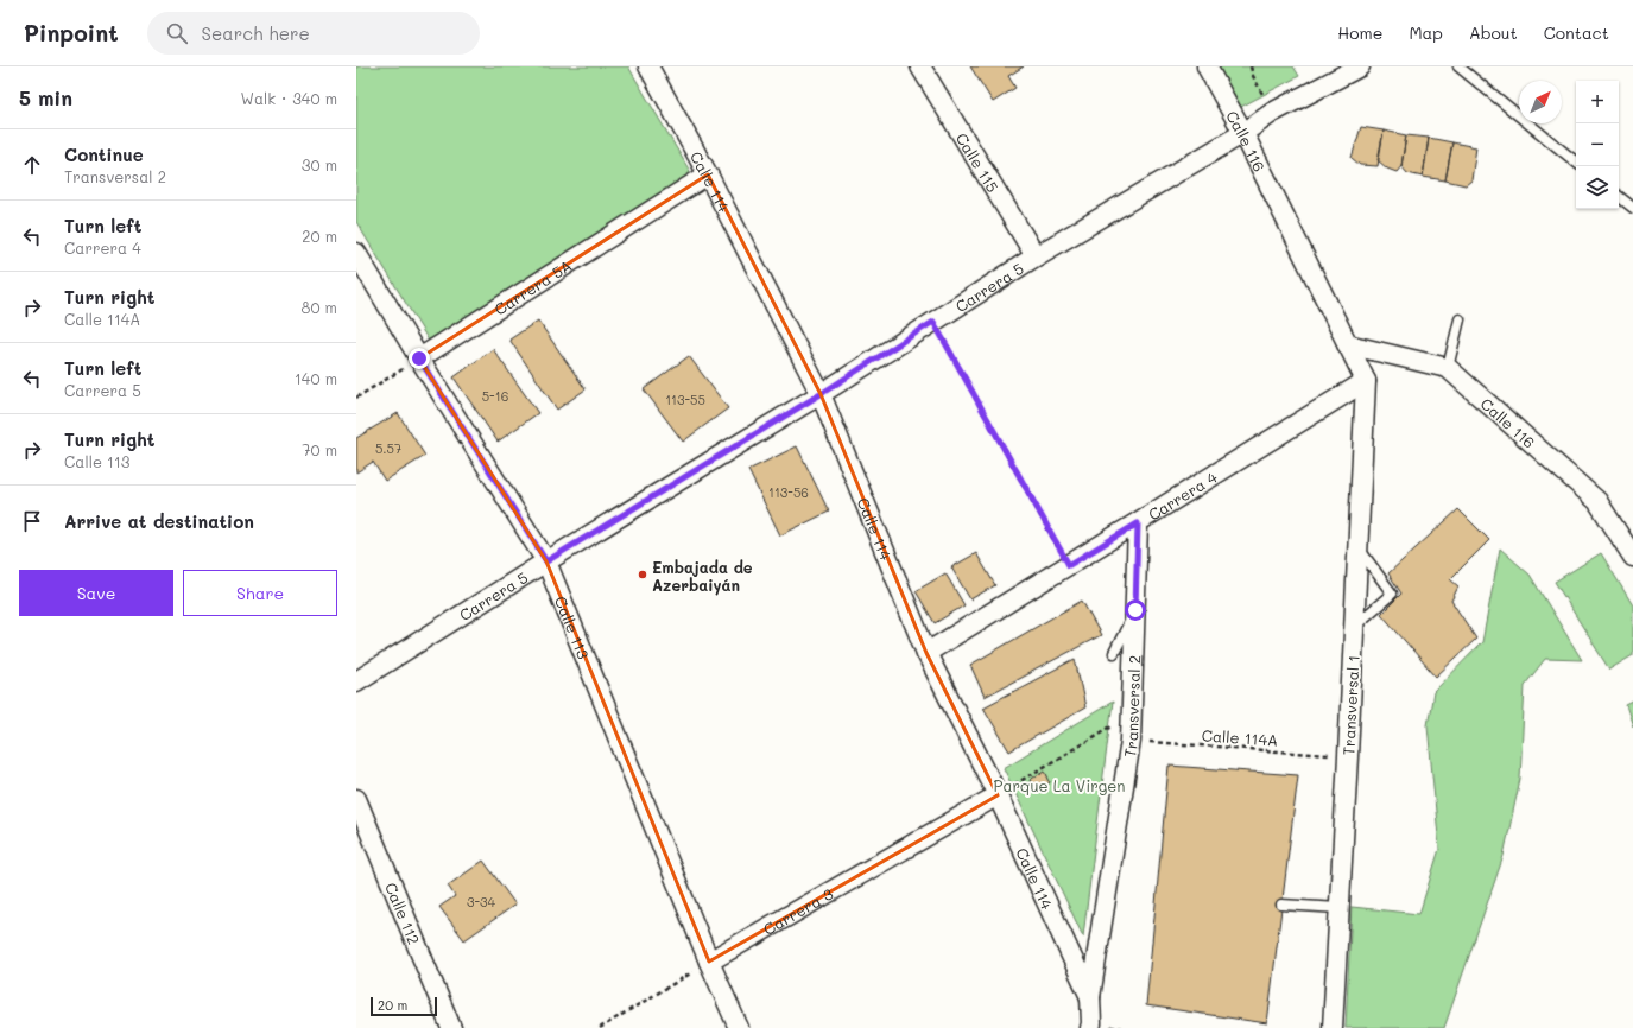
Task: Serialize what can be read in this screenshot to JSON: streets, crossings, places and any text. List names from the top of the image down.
{
  "streets": {
    "street": [
      "Calle 116",
      "Calle 115",
      "Calle 114",
      "Carrera 5A",
      "Carrera 5",
      "Carrera 4",
      "Calle 113",
      "Transversal 1",
      "Transversal 2",
      "Carrera 3",
      "Calle 112"
    ],
    "path": ["Calle 114A"]
  },
  "crossings": [
    ["Calle 116", "Carrera 5"],
    ["Calle 116", "Carrera 4"],
    ["Calle 116", "Transversal 1"],
    ["Calle 115", "Carrera 5"],
    ["Calle 114", "Carrera 5A"],
    ["Calle 114", "Carrera 5"],
    ["Calle 114", "Carrera 4"],
    ["Calle 114", "Transversal 2"],
    ["Calle 114", "Carrera 3"],
    ["Carrera 5A", "Calle 113"],
    ["Carrera 5", "Calle 113"],
    ["Carrera 4", "Transversal 1"],
    ["Carrera 4", "Transversal 2"],
    ["Calle 113", "Carrera 3"],
    ["Transversal 1", "Calle 114A"],
    ["Transversal 2", "Calle 114A"]
  ],
  "parks": ["Parque La Virgen"],
  "places": ["Embajada de Azerbaiyán"],
  "house_numbers": [
    "5-16",
    "113-55",
    "5.57",
    "113-56",
    "3-34"
  ],
  "scale_bar": "20 m",
  "north": "top right",
  "page": {
    "header": "Pinpoint",
    "search": "Search here",
    "nav": [
      "Home",
      "Map",
      "About",
      "Contact"
    ],
    "heading": ["5 min", "Walk · 340 m"],
    "map_buttons": ["+", "−"],
    "list": [
      ["Continue", "Transversal 2", "30 m"],
      ["Turn left", "Carrera 4", "20 m"],
      ["Turn right", "Calle 114A", "80 m"],
      ["Turn left", "Carrera 5", "140 m"],
      ["Turn right", "Calle 113", "70 m"],
      "Arrive at destination"
    ],
    "buttons": ["Save", "Share"],
    "scale": "20 m"
  }
}
